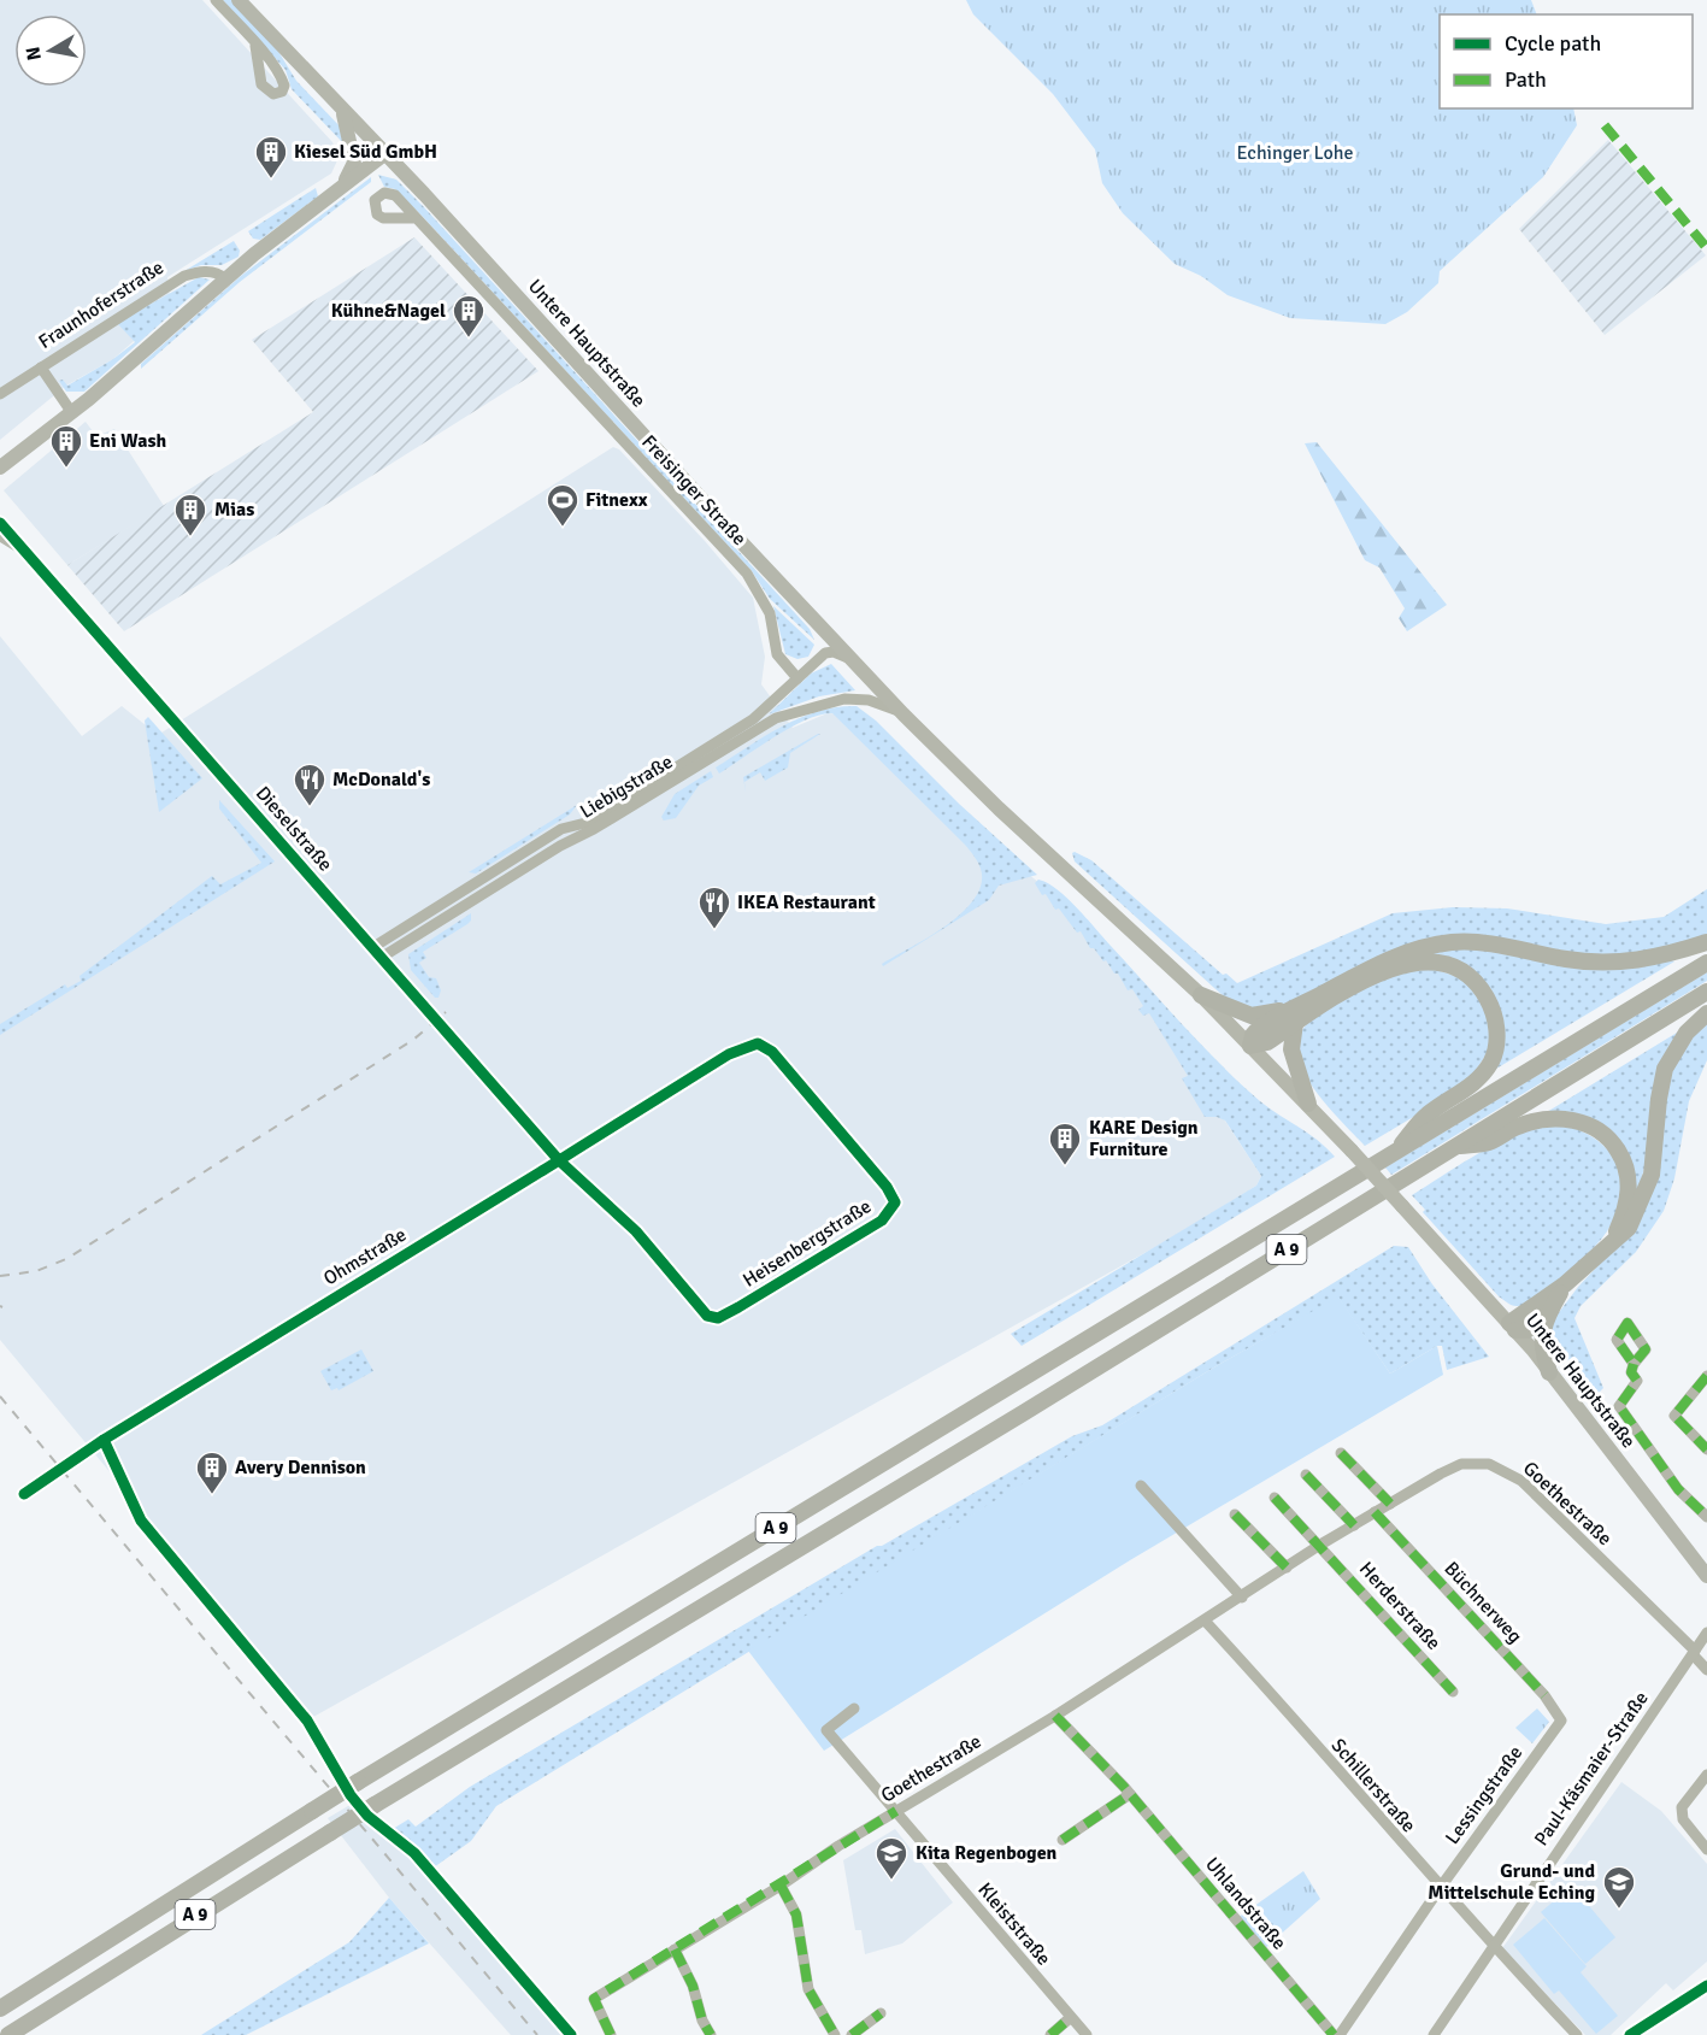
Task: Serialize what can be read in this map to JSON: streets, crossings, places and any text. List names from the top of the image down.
{
  "streets": {
    "highway": ["A 9"],
    "main road": ["Untere Hauptstraße"],
    "street": [
      "Fraunhoferstraße",
      "Freisinger Straße",
      "Liebigstraße",
      "Dieselstraße",
      "Heisenbergstraße",
      "Ohmstraße",
      "Goethestraße",
      "Büchnerweg",
      "Herderstraße",
      "Paul-Käsmaier-Straße",
      "Schillerstraße",
      "Lessingstraße",
      "Uhlandstraße",
      "Kleiststraße"
    ]
  },
  "crossings": [
    ["Untere Hauptstraße", "Liebigstraße"],
    ["Freisinger Straße", "Liebigstraße"],
    ["Liebigstraße", "Dieselstraße"],
    ["Dieselstraße", "Heisenbergstraße"],
    ["Dieselstraße", "Ohmstraße"],
    ["Heisenbergstraße", "Ohmstraße"],
    ["Goethestraße", "Büchnerweg"],
    ["Goethestraße", "Herderstraße"],
    ["Goethestraße", "Paul-Käsmaier-Straße"],
    ["Goethestraße", "Schillerstraße"],
    ["Goethestraße", "Uhlandstraße"],
    ["Goethestraße", "Kleiststraße"],
    ["Büchnerweg", "Lessingstraße"],
    ["Paul-Käsmaier-Straße", "Schillerstraße"],
    ["Schillerstraße", "Lessingstraße"]
  ],
  "parks": ["Echinger Lohe"],
  "places": {
    "building": [
      "Kiesel Süd GmbH",
      "Kühne&Nagel",
      "Eni Wash",
      "Mias",
      "KARE Design Furniture",
      "Avery Dennison"
    ],
    "sports": ["Fitnexx"],
    "restaurant": ["McDonald's", "IKEA Restaurant"],
    "school or university": ["Kita Regenbogen", "Grund- und Mittelschule Eching"]
  },
  "legend": ["Cycle path", "Path"],
  "north": "left"
}
